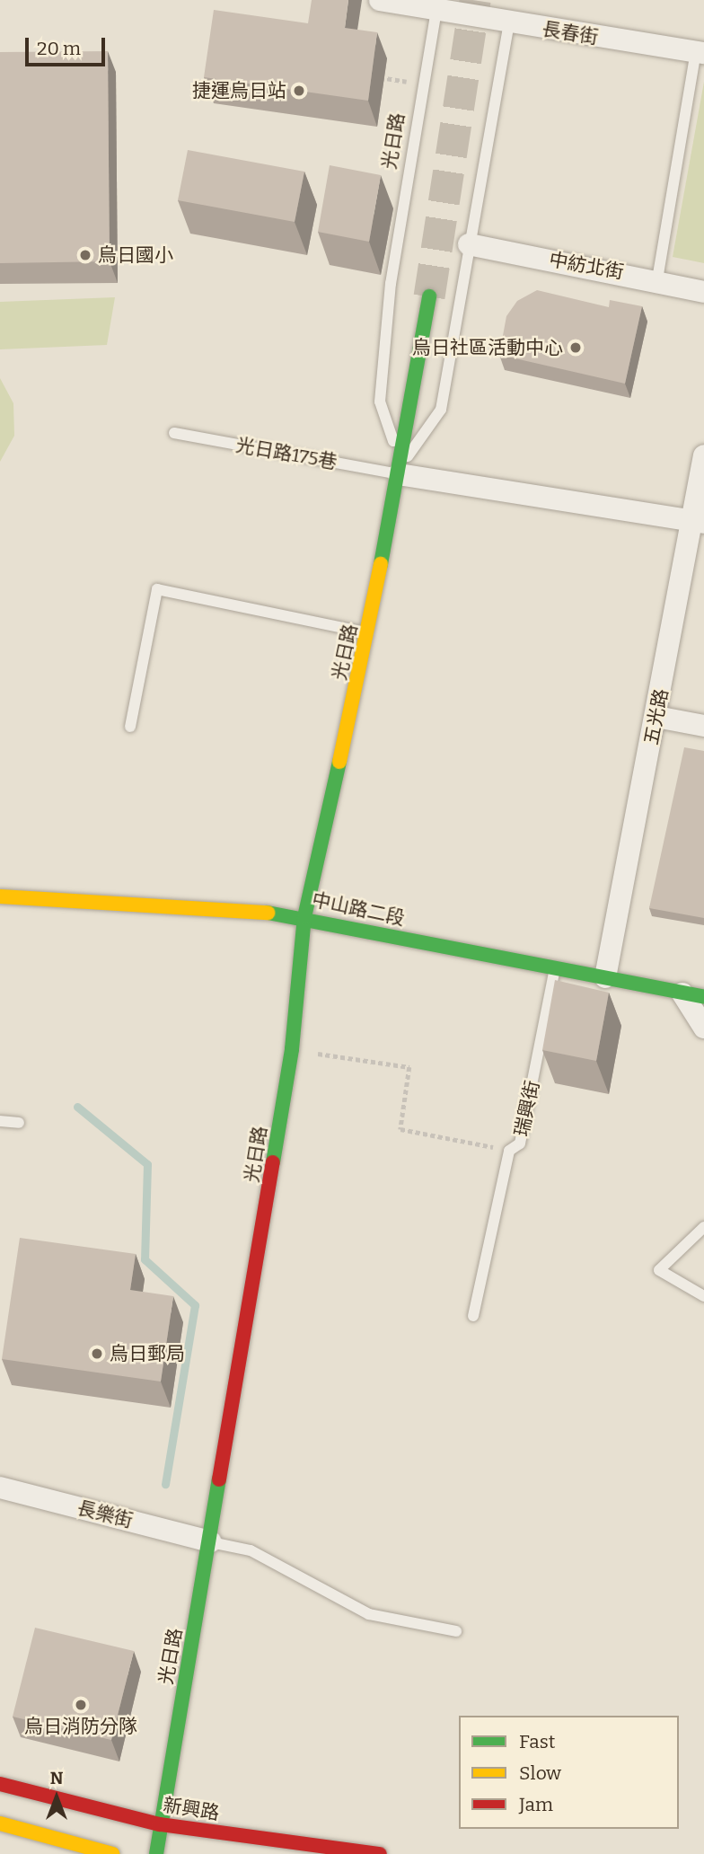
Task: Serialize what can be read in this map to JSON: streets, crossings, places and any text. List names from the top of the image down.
{
  "streets": {
    "main road": ["光日路", "中山路二段", "新興路"],
    "street": [
      "長春街",
      "中紡北街",
      "五光路",
      "長樂街"
    ],
    "lane": ["光日路175巷", "瑞興街"]
  },
  "crossings": [
    ["長春街", "光日路"],
    ["光日路", "光日路175巷"],
    ["光日路", "中山路二段"],
    ["光日路", "長樂街"],
    ["光日路", "新興路"],
    ["五光路", "中山路二段"],
    ["中山路二段", "瑞興街"]
  ],
  "places": [
    "捷運烏日站",
    "烏日國小",
    "烏日社區活動中心",
    "烏日郵局",
    "烏日消防分隊"
  ],
  "legend": ["Fast", "Slow", "Jam"],
  "scale_bar": "20 m",
  "north": "top"
}
